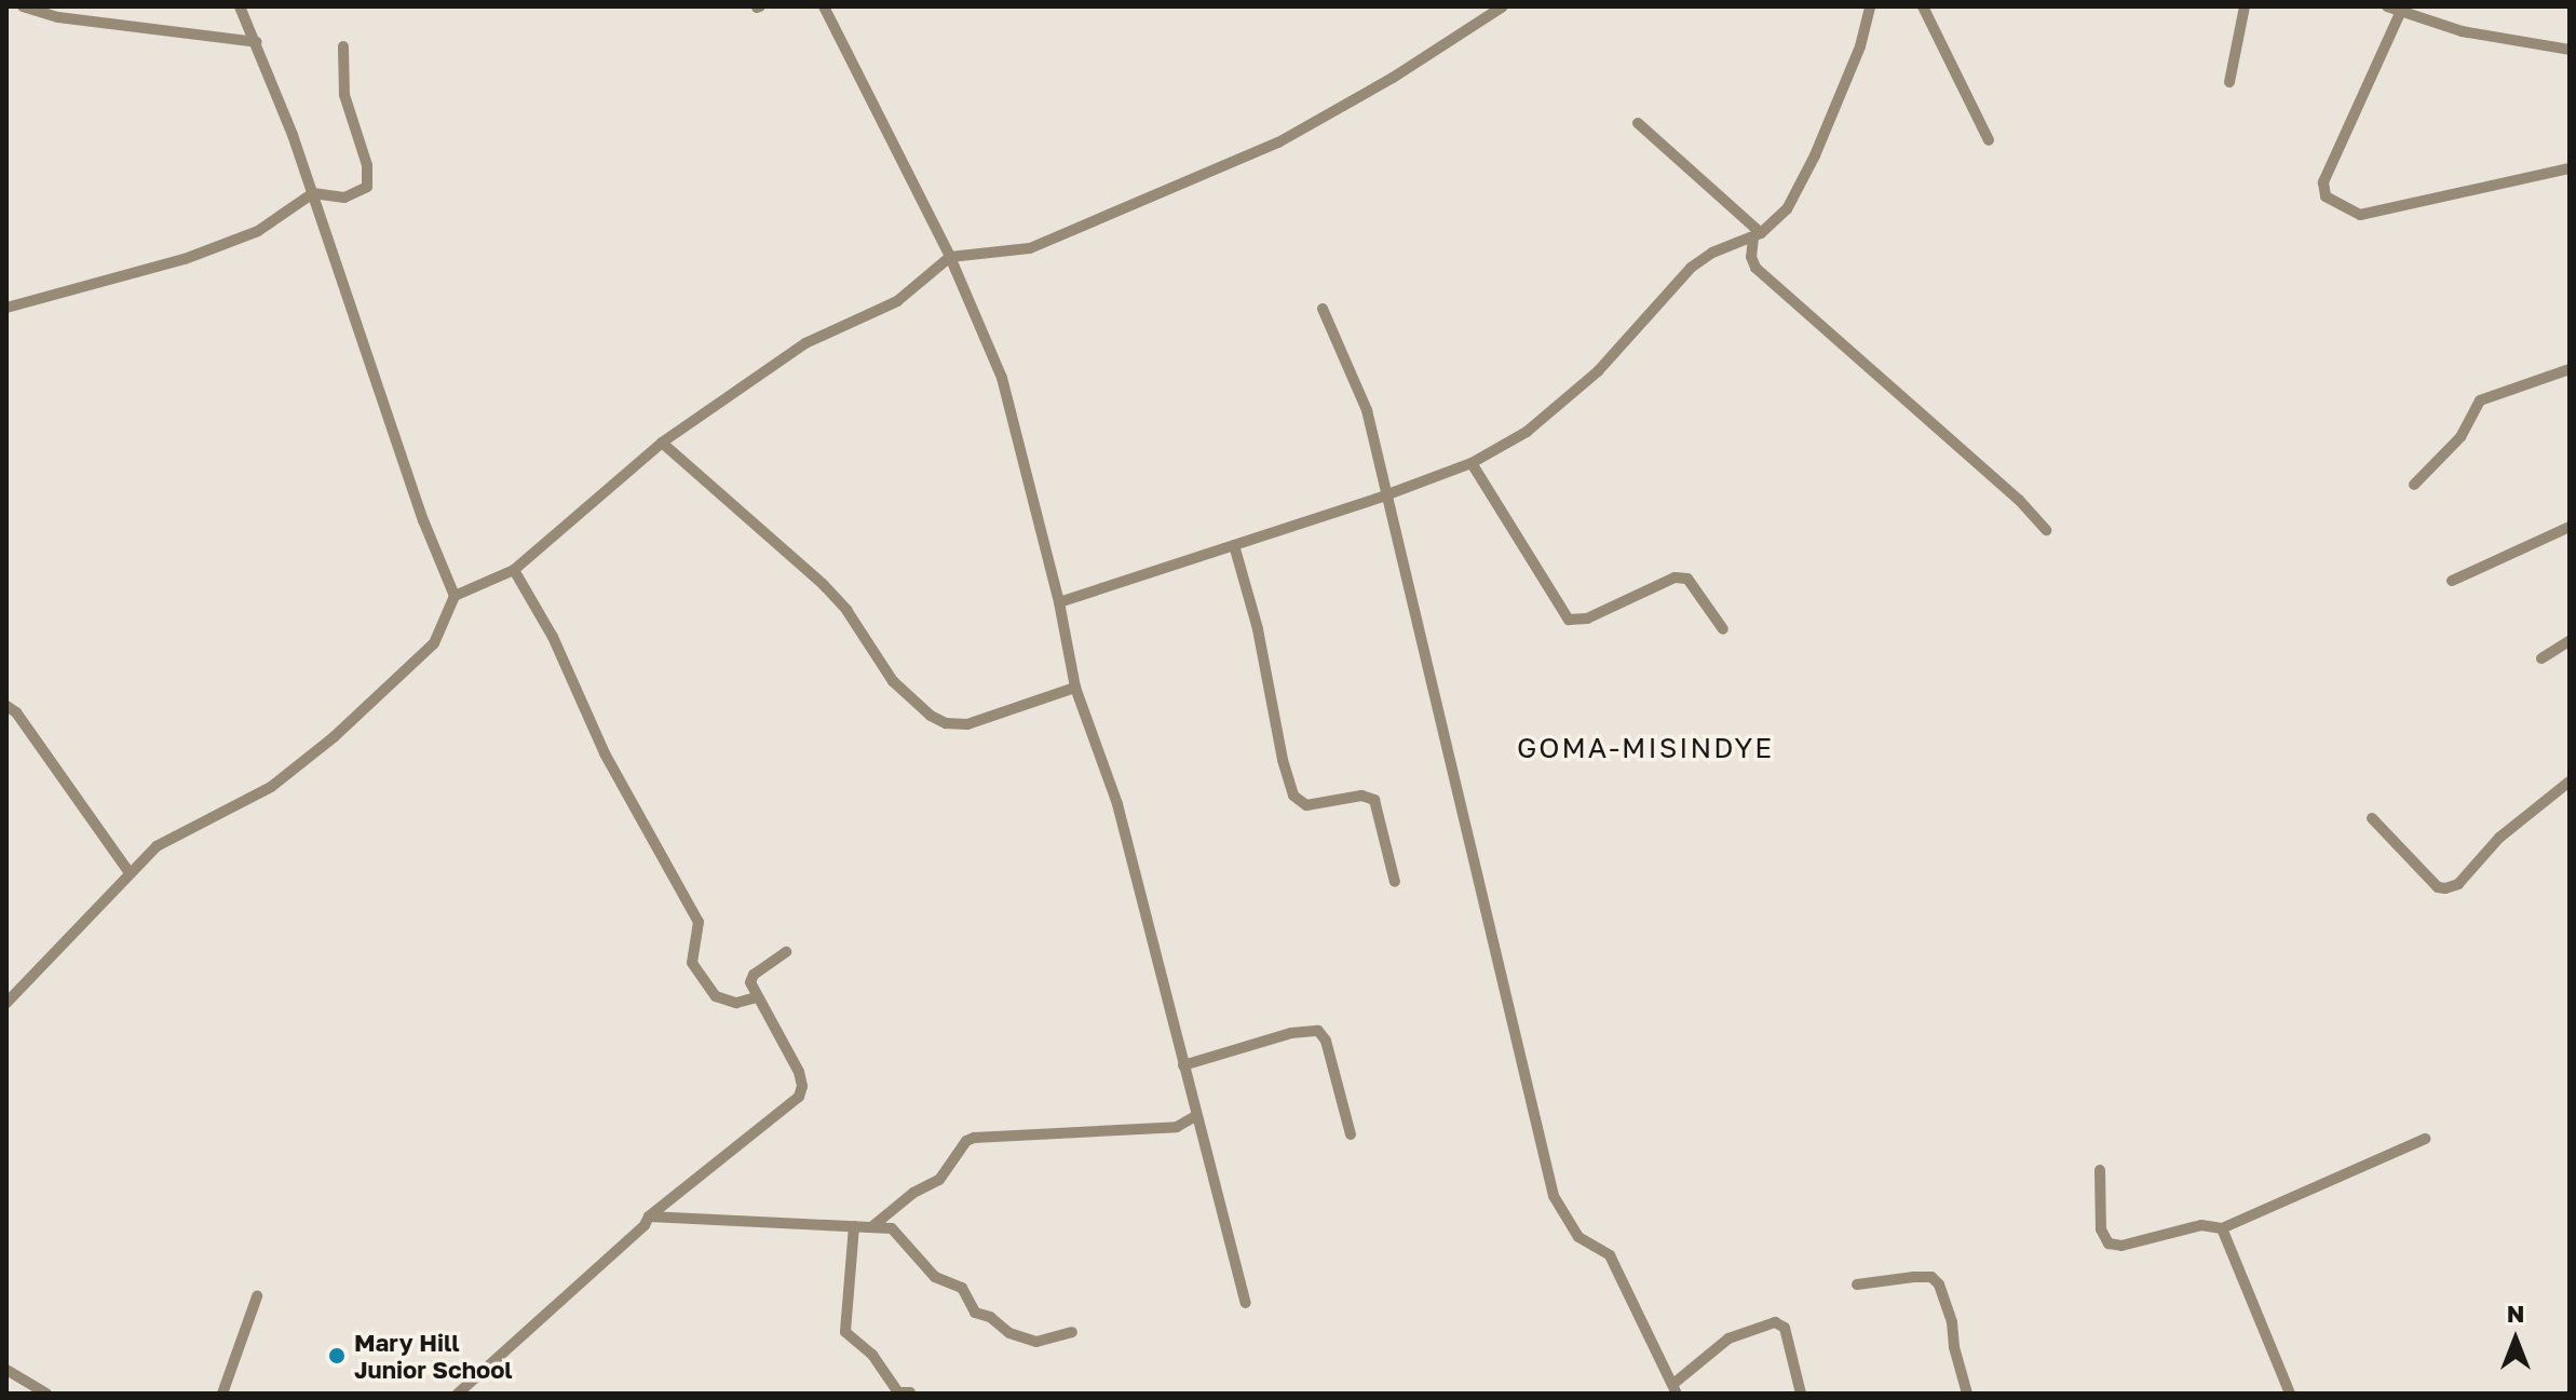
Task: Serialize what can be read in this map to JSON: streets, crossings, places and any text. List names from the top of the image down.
{
  "districts": ["GOMA-MISINDYE"],
  "places": ["Mary Hill Junior School"],
  "north": "top"
}
